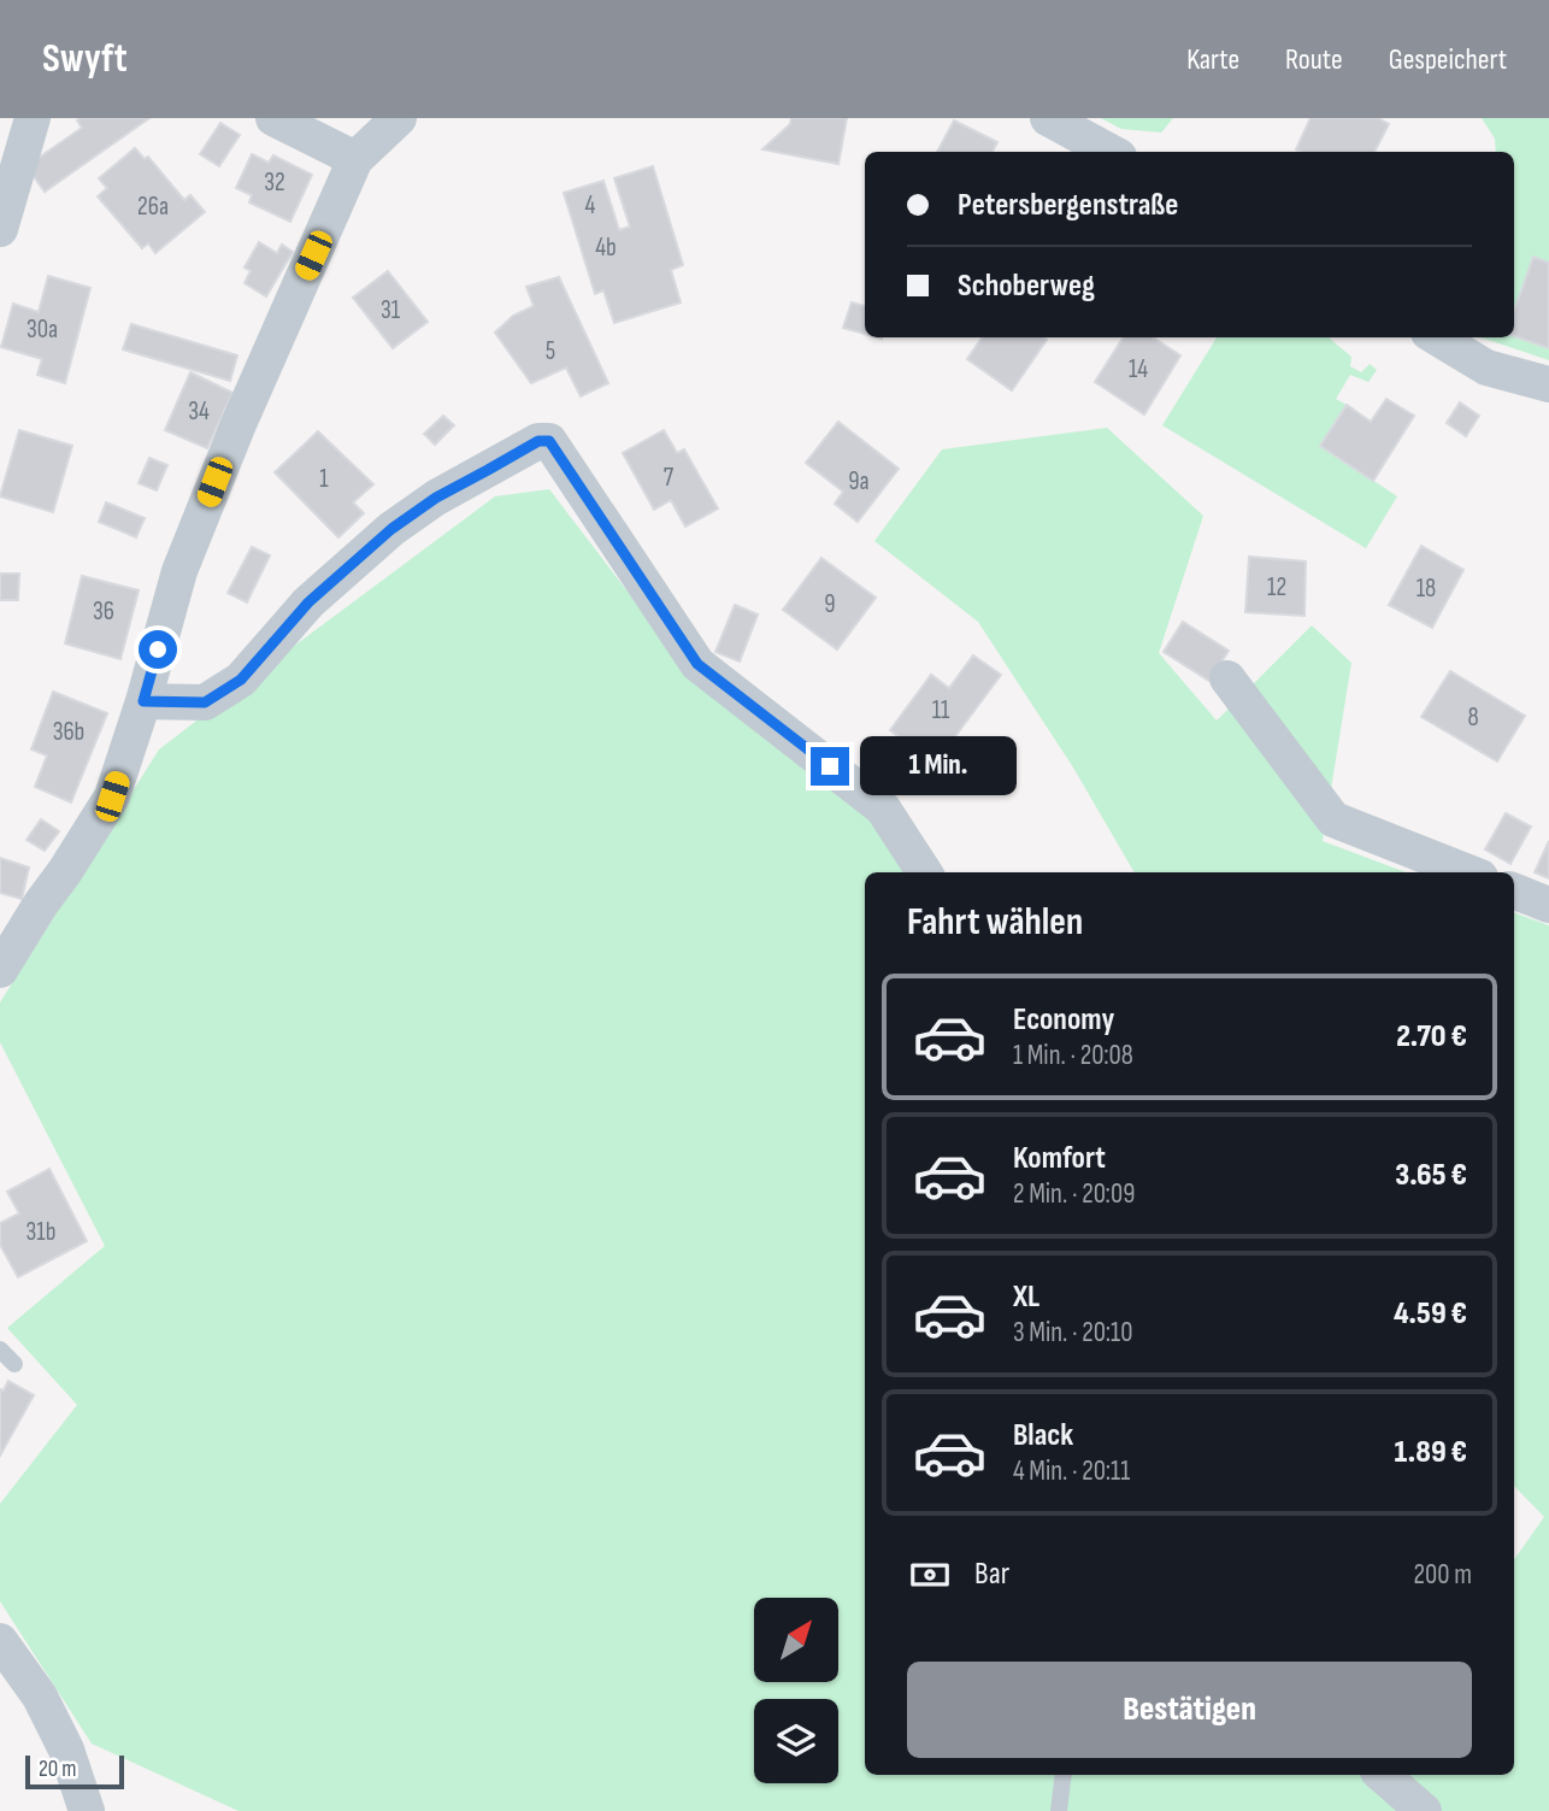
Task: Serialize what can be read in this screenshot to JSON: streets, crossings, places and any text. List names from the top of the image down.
{
  "house_numbers": [
    "32",
    "4",
    "26a",
    "4b",
    "31",
    "30a",
    "5",
    "14",
    "34",
    "7",
    "1",
    "9a",
    "12",
    "18",
    "9",
    "36",
    "11",
    "8",
    "36b",
    "31b"
  ],
  "scale_bar": "20 m",
  "north": "top right",
  "page": {
    "header": "Swyft",
    "nav": ["Karte", "Route", "Gespeichert"],
    "banner": ["Petersbergenstraße", "Schoberweg"],
    "bubble": "1 Min.",
    "heading": "Fahrt wählen",
    "list": [
      {
        "name": "Economy",
        "note": "1 Min. · 20:08",
        "value": "2.70 €"
      },
      {
        "name": "Komfort",
        "note": "2 Min. · 20:09",
        "value": "3.65 €"
      },
      {
        "name": "XL",
        "note": "3 Min. · 20:10",
        "value": "4.59 €"
      },
      {
        "name": "Black",
        "note": "4 Min. · 20:11",
        "value": "1.89 €"
      }
    ],
    "pay": ["Bar", "200 m"],
    "buttons": "Bestätigen",
    "scale": "20 m"
  }
}
